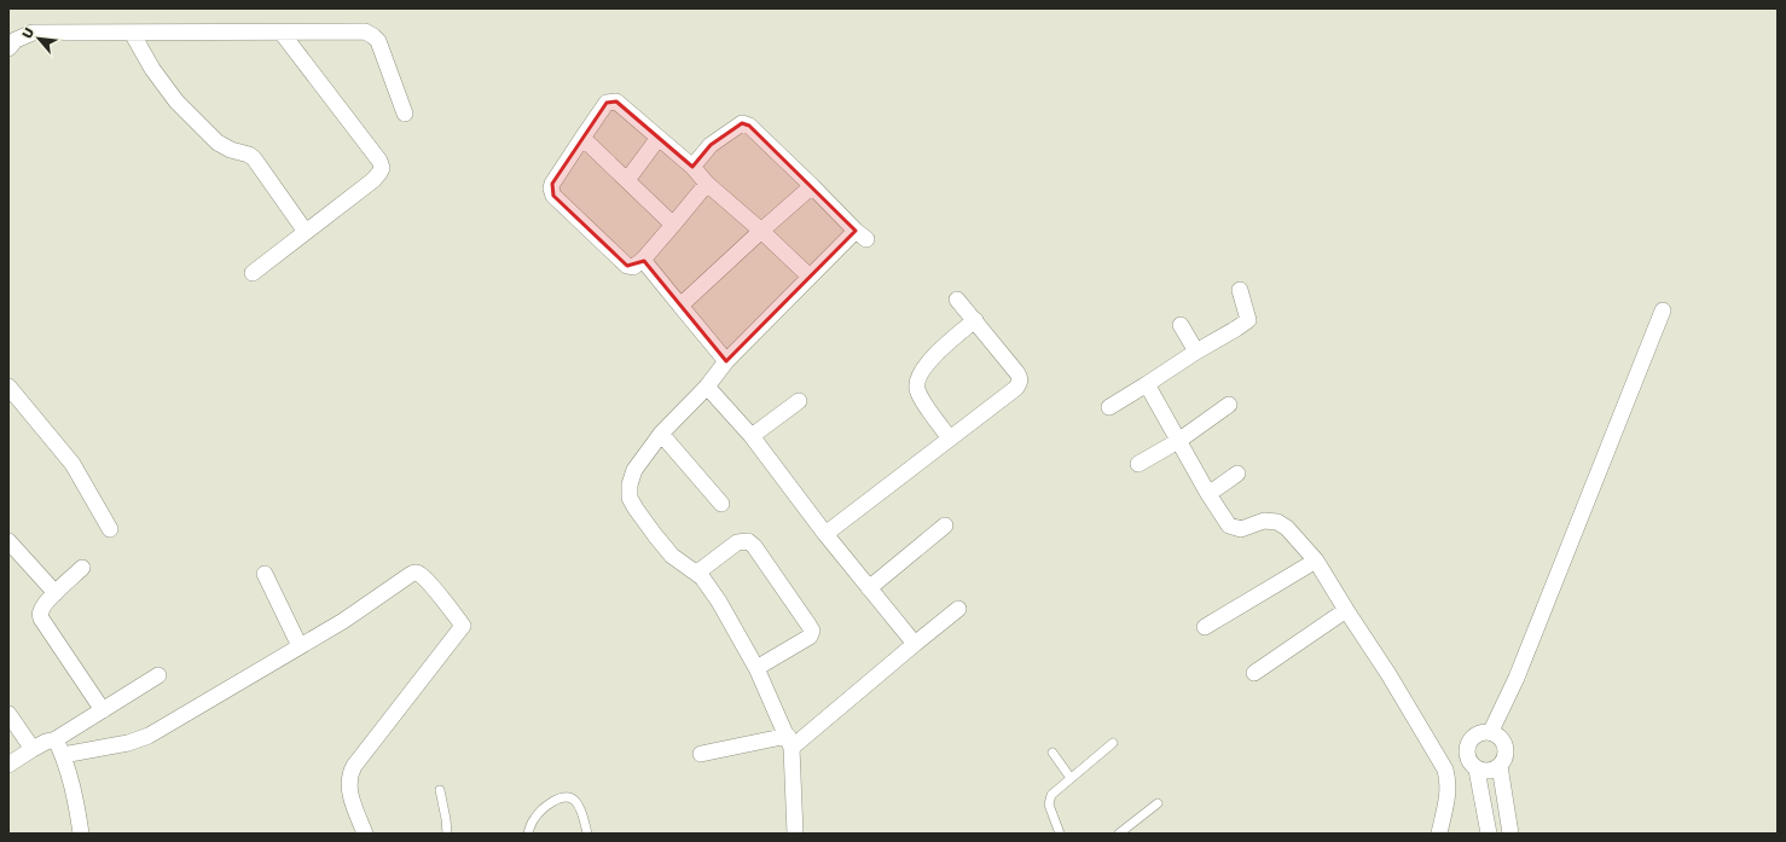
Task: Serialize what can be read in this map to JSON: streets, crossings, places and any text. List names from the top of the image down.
{
  "north": "top left"
}
